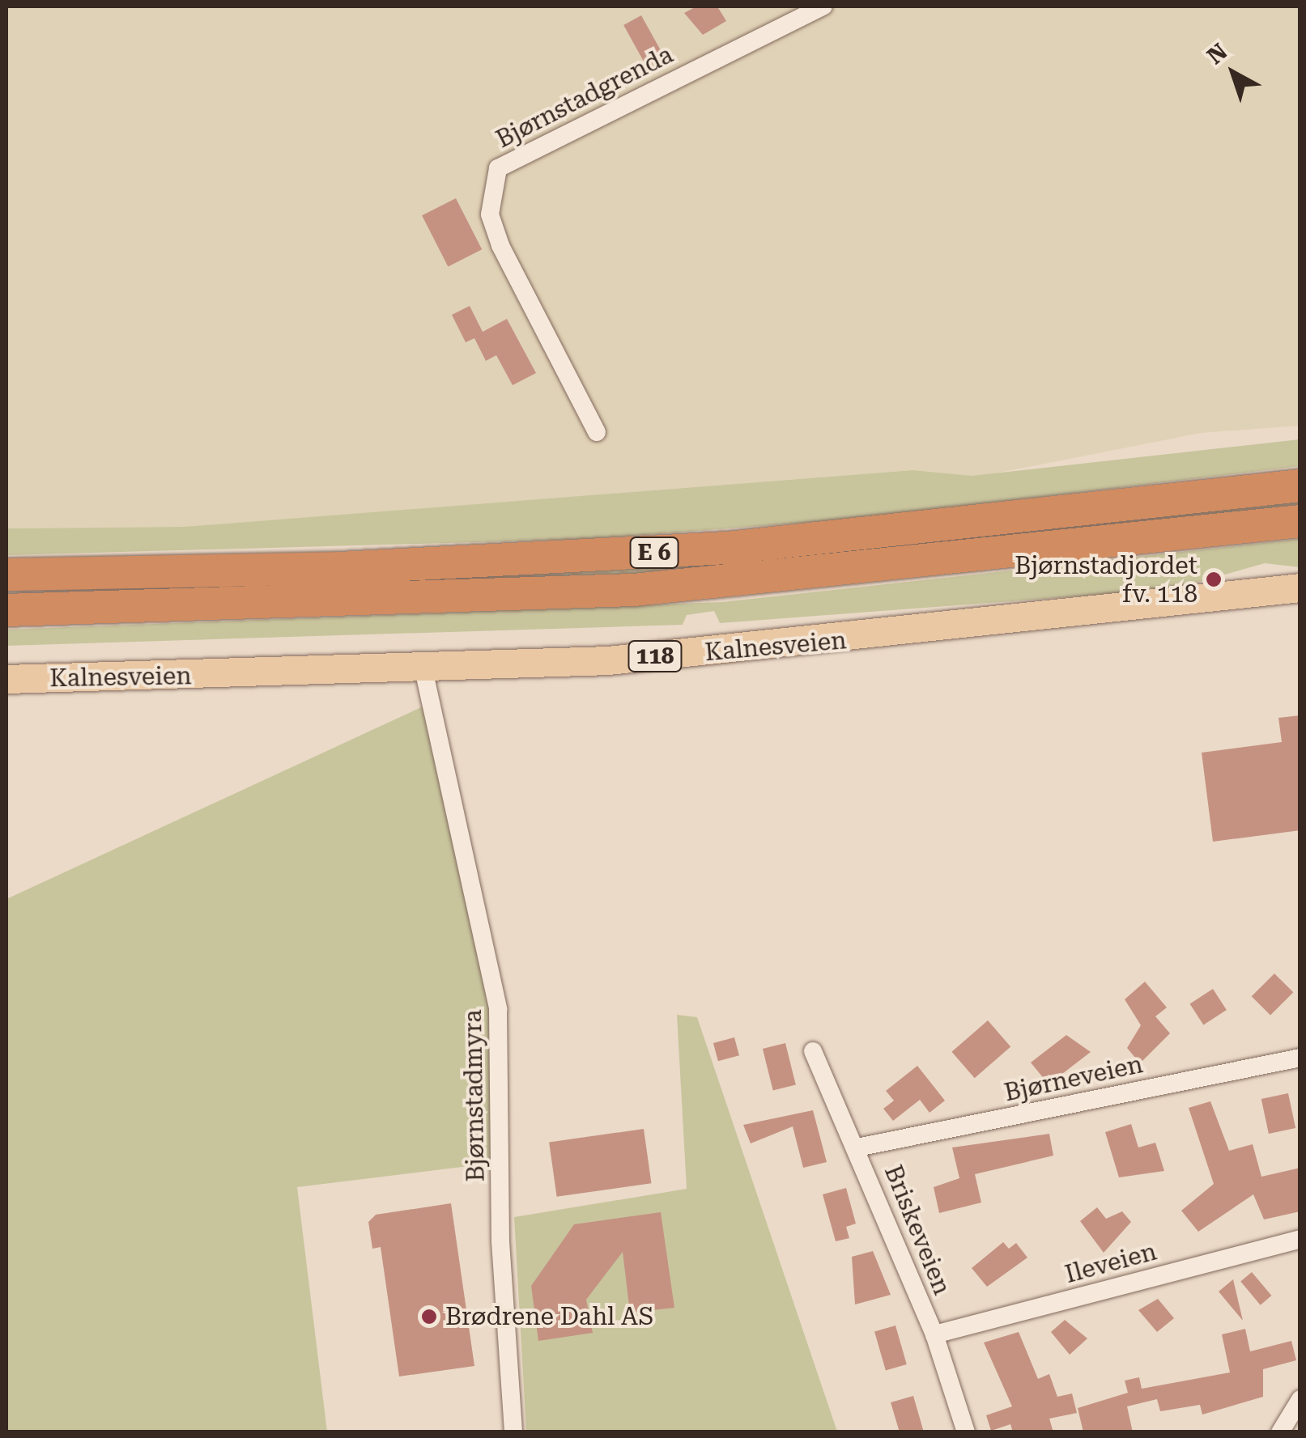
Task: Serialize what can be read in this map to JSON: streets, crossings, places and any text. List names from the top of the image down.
{
  "streets": {
    "highway": ["E 6"],
    "main road": ["Kalnesveien", "118"],
    "street": [
      "Bjørnstadgrenda",
      "Bjørneveien",
      "Bjørnstadmyra",
      "Briskeveien",
      "Ileveien"
    ]
  },
  "crossings": [
    ["Kalnesveien", "Bjørnstadmyra"],
    ["Bjørneveien", "Briskeveien"],
    ["Briskeveien", "Ileveien"]
  ],
  "places": ["Bjørnstadjordet fv. 118", "Brødrene Dahl AS"],
  "north": "top left"
}
